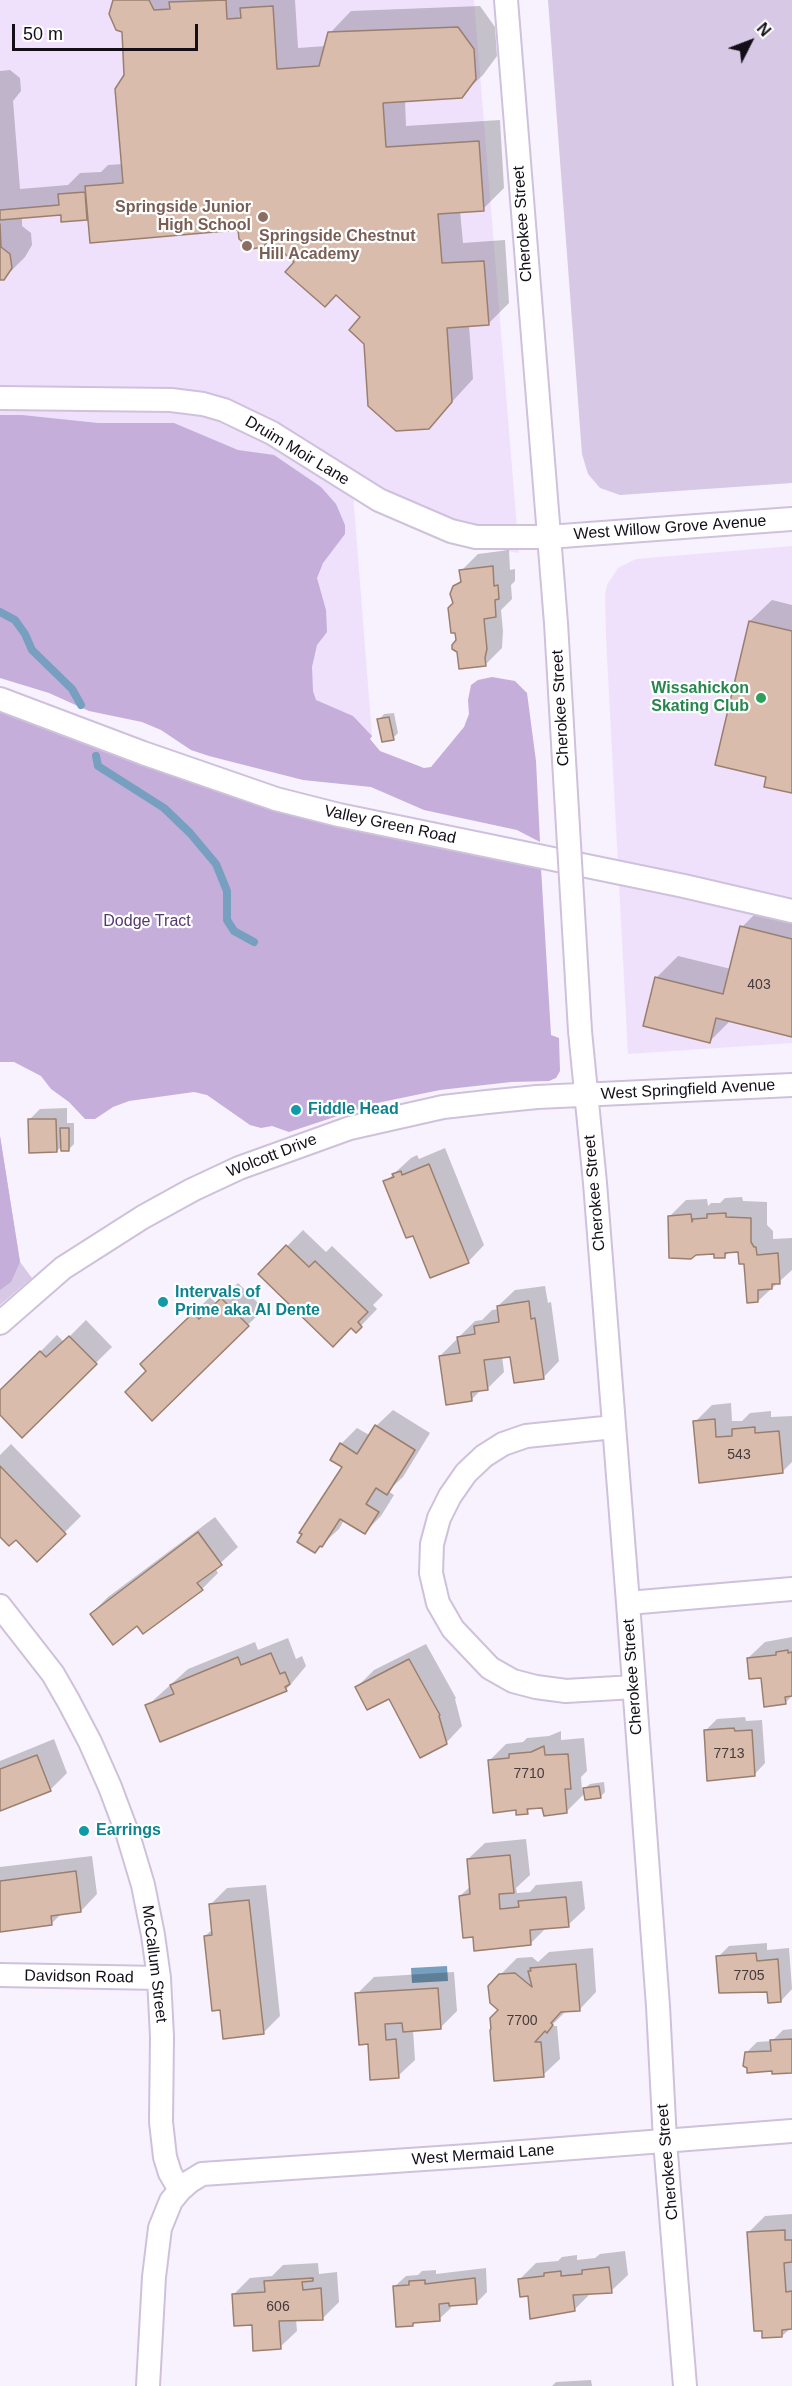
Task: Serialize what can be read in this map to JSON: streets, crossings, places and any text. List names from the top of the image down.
{
  "streets": {
    "street": [
      "Cherokee Street",
      "Druim Moir Lane",
      "West Willow Grove Avenue",
      "Valley Green Road",
      "West Springfield Avenue",
      "Wolcott Drive",
      "McCallum Street",
      "Davidson Road",
      "West Mermaid Lane"
    ]
  },
  "crossings": [
    ["Cherokee Street", "Druim Moir Lane"],
    ["Cherokee Street", "West Willow Grove Avenue"],
    ["Cherokee Street", "West Springfield Avenue"],
    ["Cherokee Street", "Wolcott Drive"],
    ["Cherokee Street", "West Mermaid Lane"],
    ["Druim Moir Lane", "West Willow Grove Avenue"],
    ["West Springfield Avenue", "Wolcott Drive"],
    ["McCallum Street", "Davidson Road"],
    ["McCallum Street", "West Mermaid Lane"]
  ],
  "parks": ["Dodge Tract"],
  "places": [
    "Springside Junior High School",
    "Springside Chestnut Hill Academy",
    "Wissahickon Skating Club",
    "Fiddle Head",
    "Intervals of Prime aka Al Dente",
    "Earrings"
  ],
  "house_numbers": [
    "403",
    "543",
    "7713",
    "7710",
    "7705",
    "7700",
    "606"
  ],
  "scale_bar": "50 m",
  "north": "top right"
}
